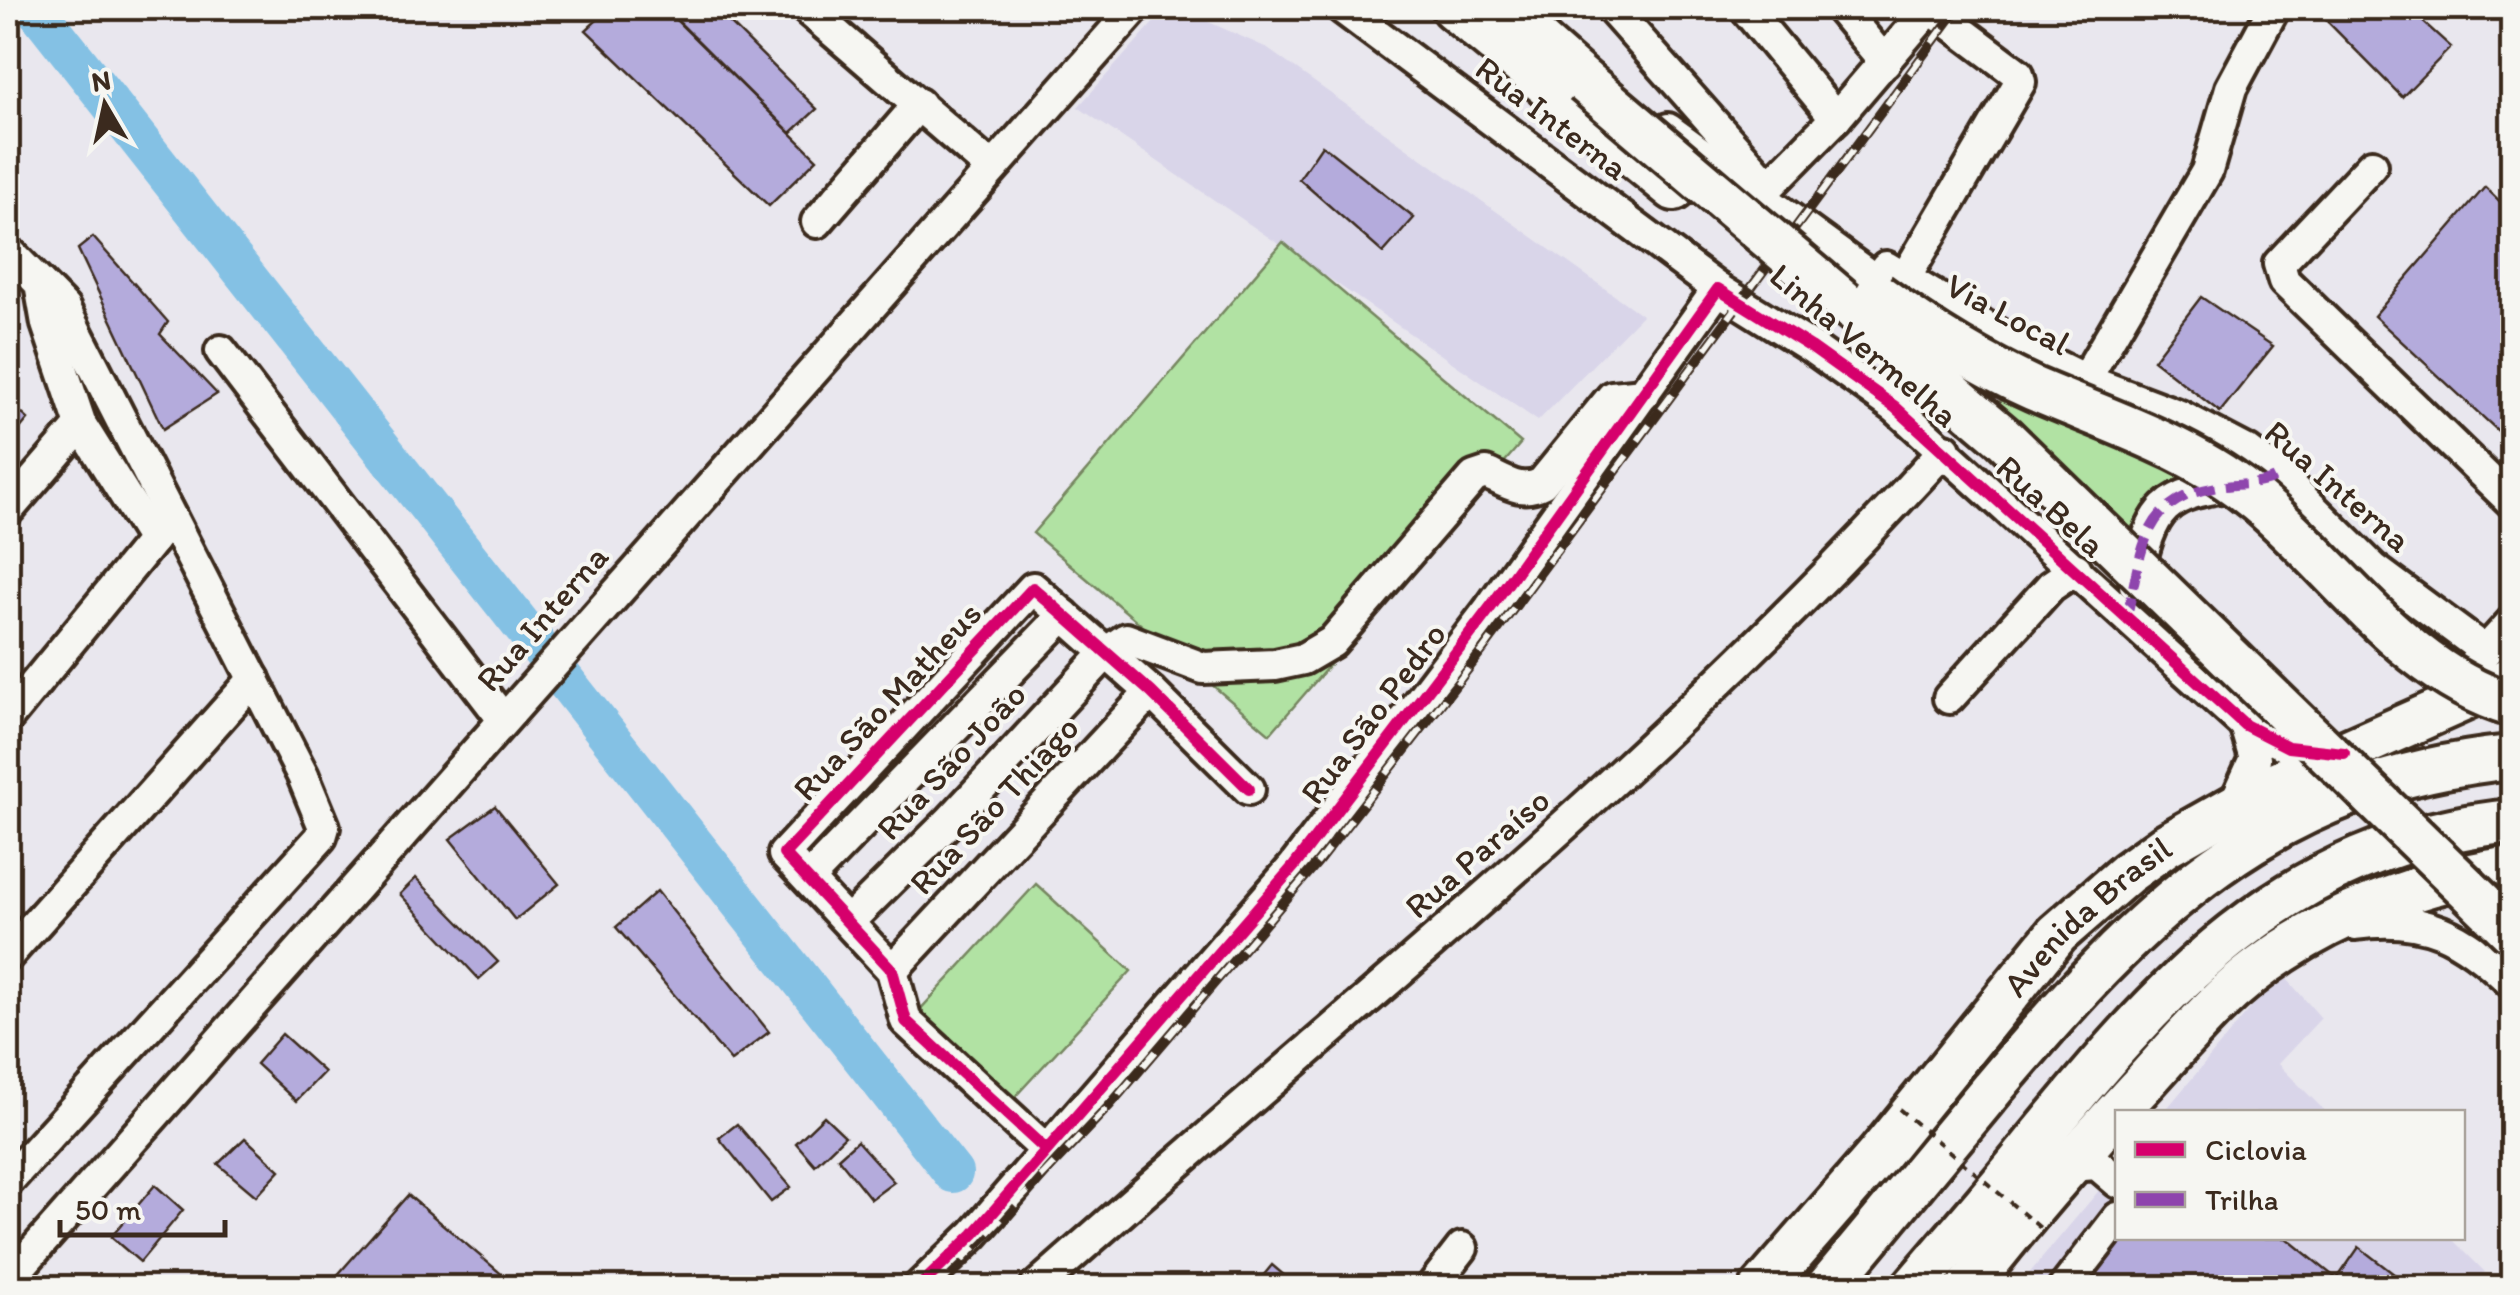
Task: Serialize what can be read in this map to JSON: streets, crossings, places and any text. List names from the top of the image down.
{
  "streets": {
    "highway": ["Linha Vermelha", "Avenida Brasil"],
    "street": [
      "Rua Interna",
      "Via Local",
      "Rua Bela",
      "Rua São Matheus",
      "Rua São Pedro",
      "Rua São João",
      "Rua São Thiago",
      "Rua Paraíso"
    ]
  },
  "crossings": [
    ["Rua Interna", "Via Local"],
    ["Rua Interna", "Rua Bela"],
    ["Rua Interna", "Rua São Pedro"],
    ["Rua Interna", "Avenida Brasil"],
    ["Rua Bela", "Rua São Pedro"],
    ["Rua Bela", "Rua Paraíso"],
    ["Rua Bela", "Avenida Brasil"]
  ],
  "legend": ["Ciclovia", "Trilha"],
  "scale_bar": "50 m",
  "north": "top"
}
